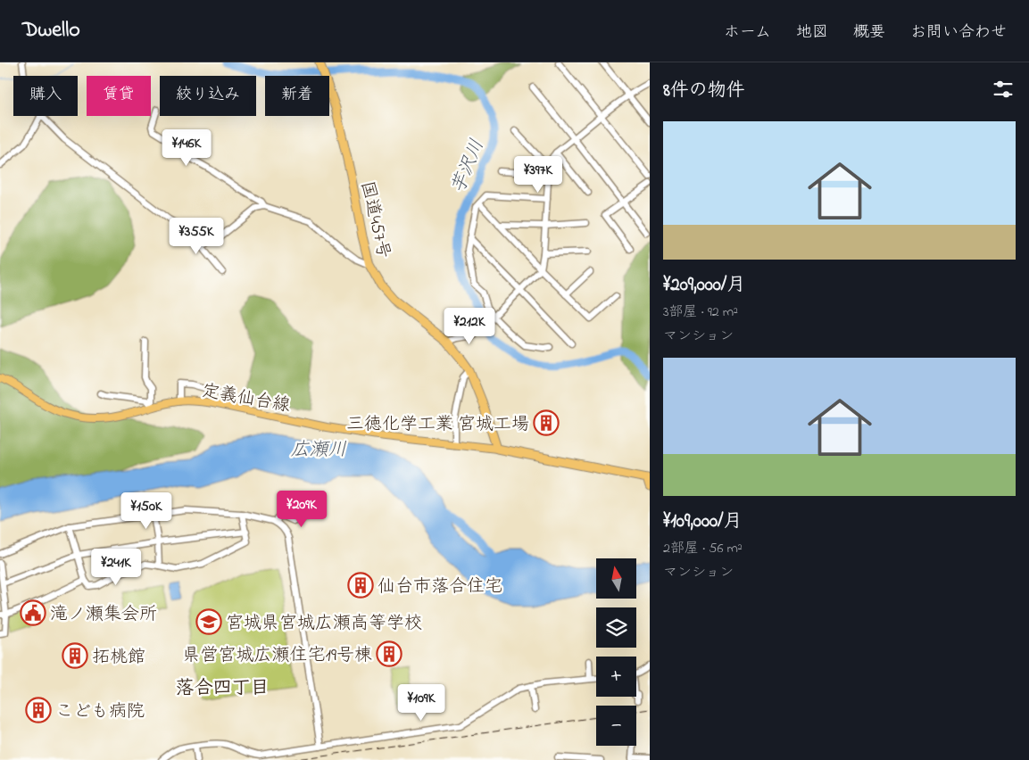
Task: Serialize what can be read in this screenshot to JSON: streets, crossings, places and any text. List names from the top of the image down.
{
  "streets": {
    "highway": ["国道457号"],
    "main road": ["定義仙台線"]
  },
  "crossings": [
    ["国道457号", "定義仙台線"]
  ],
  "districts": ["落合四丁目"],
  "water": ["芋沢川", "広瀬川"],
  "places": {
    "building": [
      "三徳化学工業 宮城工場",
      "仙台市落合住宅",
      "県営宮城広瀬住宅19号棟",
      "拓桃館",
      "こども病院"
    ],
    "public building": ["滝ノ瀬集会所"],
    "school or university": ["宮城県宮城広瀬高等学校"]
  },
  "north": "top",
  "page": {
    "header": "Dwello",
    "nav": [
      "ホーム",
      "地図",
      "概要",
      "お問い合わせ"
    ],
    "heading": "8件の物件",
    "chip": [
      "購入",
      "賃貸",
      "絞り込み",
      "新着"
    ],
    "list": [
      {
        "name": "¥209,000/月",
        "note": "3部屋 · 92 m² · マンション"
      },
      {
        "name": "¥109,000/月",
        "note": "2部屋 · 56 m² · マンション"
      }
    ],
    "price": [
      "¥146K",
      "¥397K",
      "¥355K",
      "¥212K",
      "¥209K",
      "¥150K",
      "¥241K",
      "¥109K"
    ],
    "map_buttons": ["+", "−"]
  }
}
